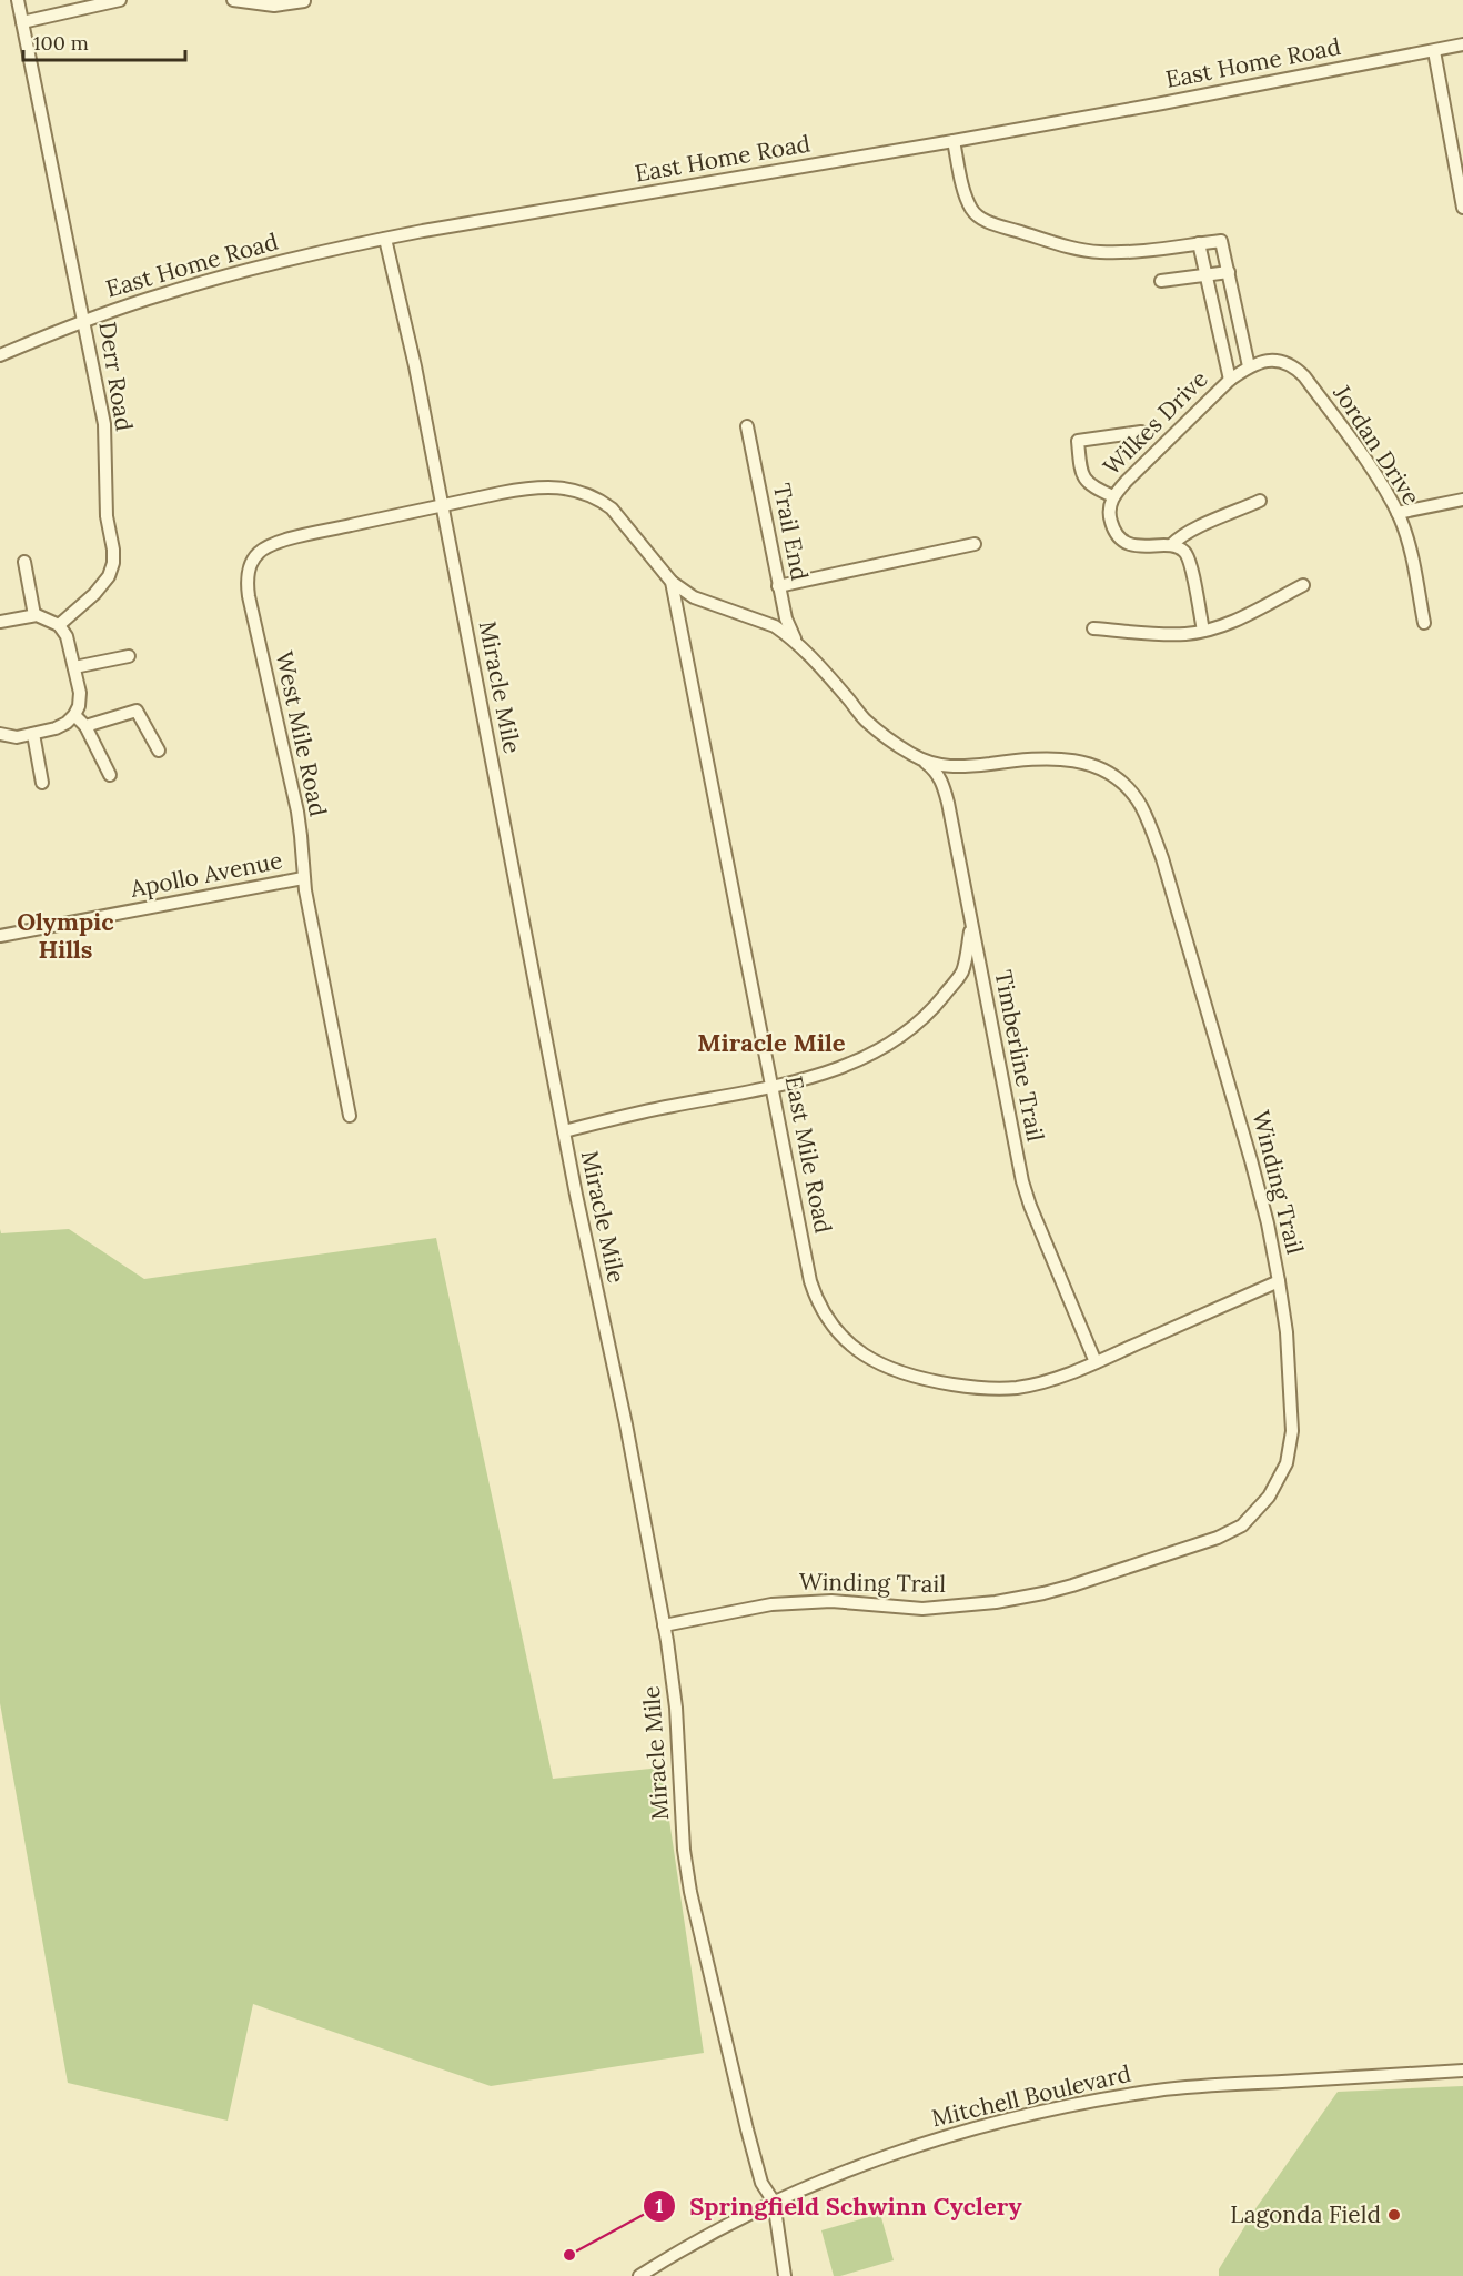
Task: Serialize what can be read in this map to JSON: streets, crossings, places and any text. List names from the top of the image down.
{
  "streets": {
    "street": [
      "East Home Road",
      "Derr Road",
      "Wilkes Drive",
      "Jordan Drive",
      "Trail End",
      "Miracle Mile",
      "West Mile Road",
      "Apollo Avenue",
      "Timberline Trail",
      "East Mile Road",
      "Winding Trail",
      "Mitchell Boulevard"
    ]
  },
  "crossings": [
    ["East Home Road", "Derr Road"],
    ["East Home Road", "Miracle Mile"],
    ["Wilkes Drive", "Jordan Drive"],
    ["Trail End", "Winding Trail"],
    ["Miracle Mile", "West Mile Road"],
    ["Miracle Mile", "East Mile Road"],
    ["Miracle Mile", "Winding Trail"],
    ["Miracle Mile", "Mitchell Boulevard"],
    ["West Mile Road", "Apollo Avenue"],
    ["West Mile Road", "East Mile Road"],
    ["Timberline Trail", "East Mile Road"],
    ["Timberline Trail", "Winding Trail"],
    ["East Mile Road", "Winding Trail"]
  ],
  "districts": ["Olympic Hills", "Miracle Mile"],
  "places": ["Lagonda Field", "Springfield Schwinn Cyclery"],
  "scale_bar": "100 m"
}
